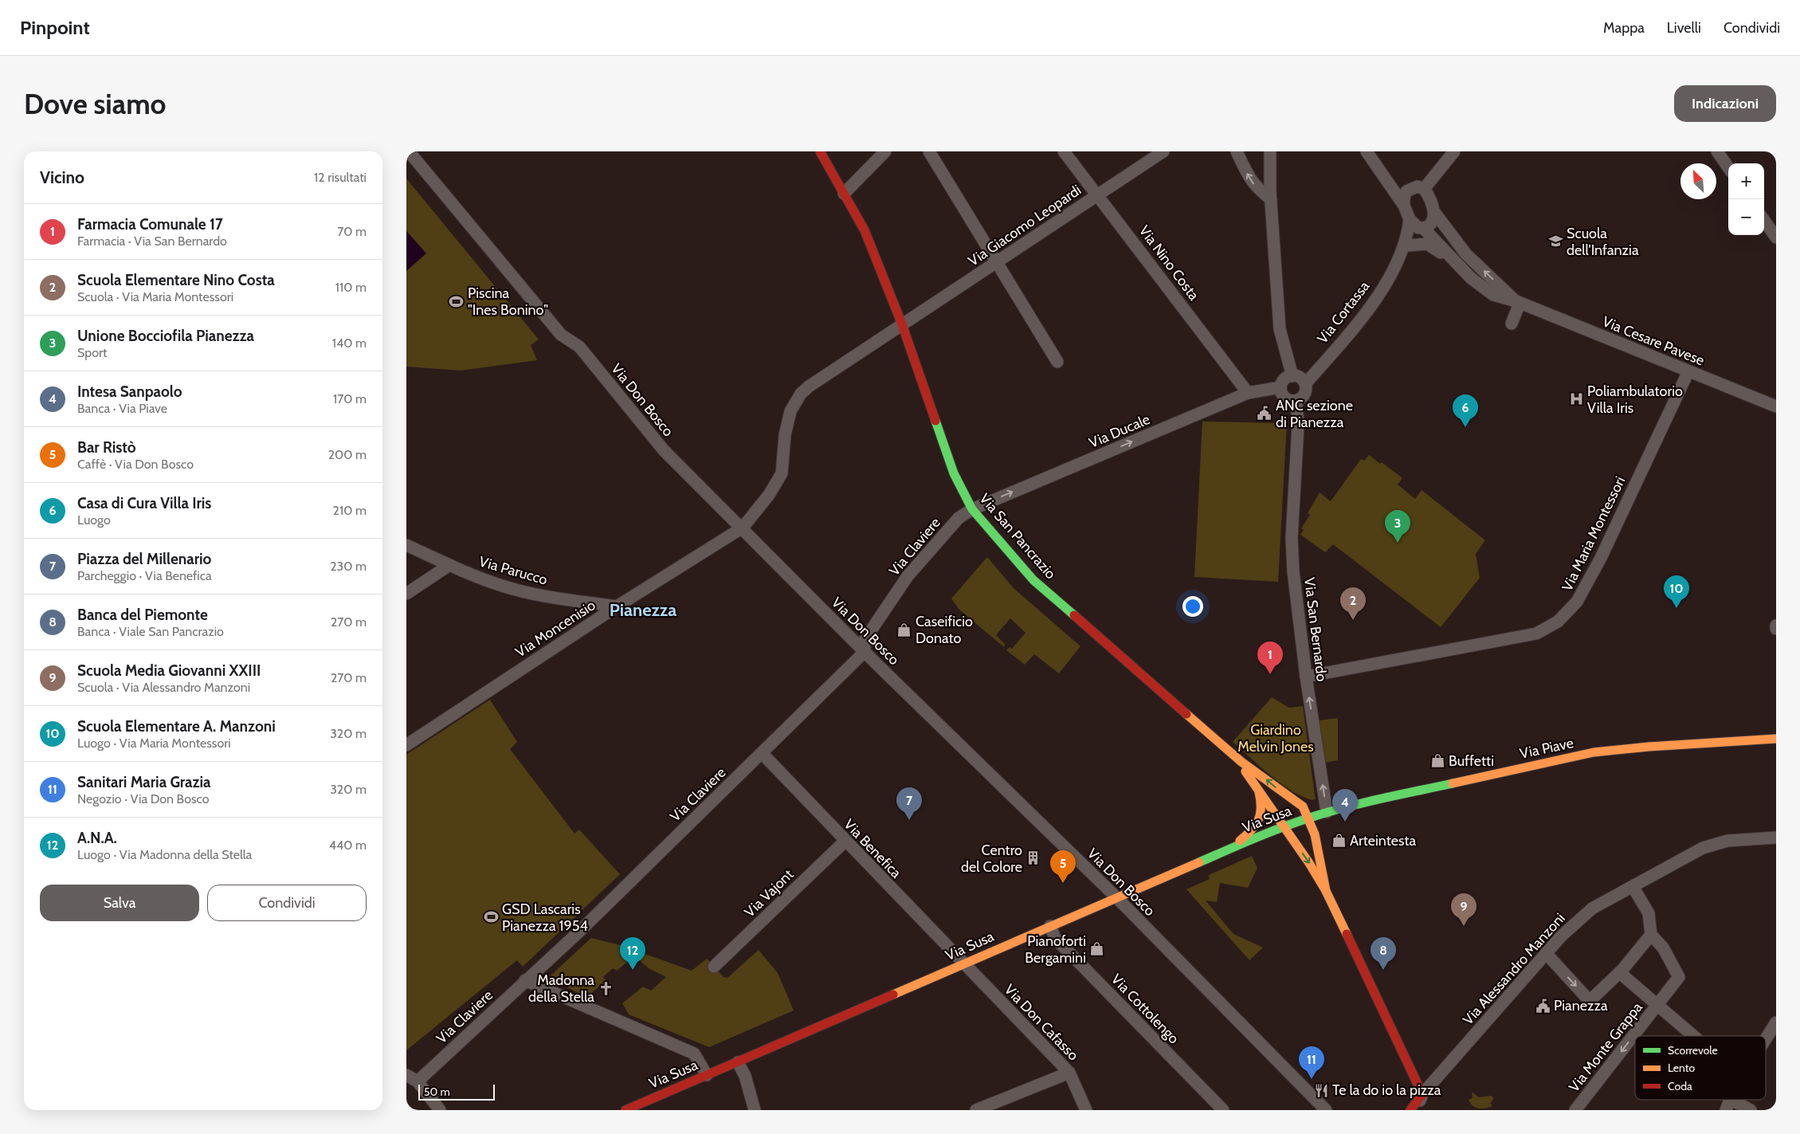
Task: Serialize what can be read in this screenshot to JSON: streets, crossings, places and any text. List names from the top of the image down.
{
  "streets": {
    "street": [
      "Via Giacomo Leopardi",
      "Via Nino Costa",
      "Via Cortassa",
      "Via Cesare Pavese",
      "Via Don Bosco",
      "Via Ducale",
      "Via Maria Montessori",
      "Via San Pancrazio",
      "Via Claviere",
      "Via Parucco",
      "Via Moncenisio",
      "Via San Bernardo",
      "Via Piave",
      "Via Susa",
      "Via Benefica",
      "Via Vajont",
      "Via Alessandro Manzoni",
      "Via Cottolengo",
      "Via Don Cafasso",
      "Via Monte Grappa"
    ]
  },
  "crossings": [
    ["Via Giacomo Leopardi", "Via Nino Costa"],
    ["Via Giacomo Leopardi", "Via Don Bosco"],
    ["Via Giacomo Leopardi", "Via San Pancrazio"],
    ["Via Giacomo Leopardi", "Via Moncenisio"],
    ["Via Nino Costa", "Via Ducale"],
    ["Via Cortassa", "Via Cesare Pavese"],
    ["Via Cortassa", "Via Ducale"],
    ["Via Cortassa", "Via San Bernardo"],
    ["Via Cesare Pavese", "Via Maria Montessori"],
    ["Via Don Bosco", "Via Claviere"],
    ["Via Don Bosco", "Via Moncenisio"],
    ["Via Don Bosco", "Via Susa"],
    ["Via Ducale", "Via San Pancrazio"],
    ["Via Ducale", "Via Claviere"],
    ["Via Ducale", "Via San Bernardo"],
    ["Via Maria Montessori", "Via San Bernardo"],
    ["Via San Pancrazio", "Via Claviere"],
    ["Via Claviere", "Via Benefica"],
    ["Via Parucco", "Via Moncenisio"],
    ["Via San Bernardo", "Via Piave"],
    ["Via San Bernardo", "Via Susa"],
    ["Via Piave", "Via Susa"],
    ["Via Susa", "Via Benefica"],
    ["Via Susa", "Via Cottolengo"],
    ["Via Susa", "Via Don Cafasso"],
    ["Via Benefica", "Via Vajont"],
    ["Via Benefica", "Via Don Cafasso"]
  ],
  "one_way": ["Via Ducale", "Via Monte Grappa"],
  "districts": ["Pianezza"],
  "parks": ["Giardino Melvin Jones"],
  "places": {
    "school or university": ["Scuola dell'Infanzia"],
    "sports": ["Piscina \"Ines Bonino\"", "GSD Lascaris Pianezza 1954"],
    "hospital": ["Poliambulatorio Villa Iris"],
    "public building": ["ANC sezione di Pianezza", "Pianezza"],
    "shop": [
      "Caseificio Donato",
      "Buffetti",
      "Arteintesta",
      "Pianoforti Bergamini"
    ],
    "building": ["Centro del Colore"],
    "church": ["Madonna della Stella"],
    "restaurant": ["Te la do io la pizza"]
  },
  "legend": ["Scorrevole", "Lento", "Coda"],
  "scale_bar": "50 m",
  "north": "top left",
  "page": {
    "header": "Pinpoint",
    "nav": ["Mappa", "Livelli", "Condividi"],
    "buttons": [
      "Indicazioni",
      ["Salva", "Condividi"]
    ],
    "title": "Dove siamo",
    "heading": ["Vicino", "12 risultati"],
    "map_buttons": ["+", "−"],
    "list": [
      {
        "mark": "1",
        "name": "Farmacia Comunale 17",
        "note": "Farmacia · Via San Bernardo",
        "value": "70 m"
      },
      {
        "mark": "2",
        "name": "Scuola Elementare Nino Costa",
        "note": "Scuola · Via Maria Montessori",
        "value": "110 m"
      },
      {
        "mark": "3",
        "name": "Unione Bocciofila Pianezza",
        "note": "Sport",
        "value": "140 m"
      },
      {
        "mark": "4",
        "name": "Intesa Sanpaolo",
        "note": "Banca · Via Piave",
        "value": "170 m"
      },
      {
        "mark": "5",
        "name": "Bar Ristò",
        "note": "Caffè · Via Don Bosco",
        "value": "200 m"
      },
      {
        "mark": "6",
        "name": "Casa di Cura Villa Iris",
        "note": "Luogo",
        "value": "210 m"
      },
      {
        "mark": "7",
        "name": "Piazza del Millenario",
        "note": "Parcheggio · Via Benefica",
        "value": "230 m"
      },
      {
        "mark": "8",
        "name": "Banca del Piemonte",
        "note": "Banca · Viale San Pancrazio",
        "value": "270 m"
      },
      {
        "mark": "9",
        "name": "Scuola Media Giovanni XXIII",
        "note": "Scuola · Via Alessandro Manzoni",
        "value": "270 m"
      },
      {
        "mark": "10",
        "name": "Scuola Elementare A. Manzoni",
        "note": "Luogo · Via Maria Montessori",
        "value": "320 m"
      },
      {
        "mark": "11",
        "name": "Sanitari Maria Grazia",
        "note": "Negozio · Via Don Bosco",
        "value": "320 m"
      },
      {
        "mark": "12",
        "name": "A.N.A.",
        "note": "Luogo · Via Madonna della Stella",
        "value": "440 m"
      }
    ],
    "pins": [
      "6",
      "3",
      "10",
      "2",
      "1",
      "7",
      "4",
      "5",
      "9",
      "8",
      "12",
      "11"
    ],
    "scale": "50 m"
  }
}
